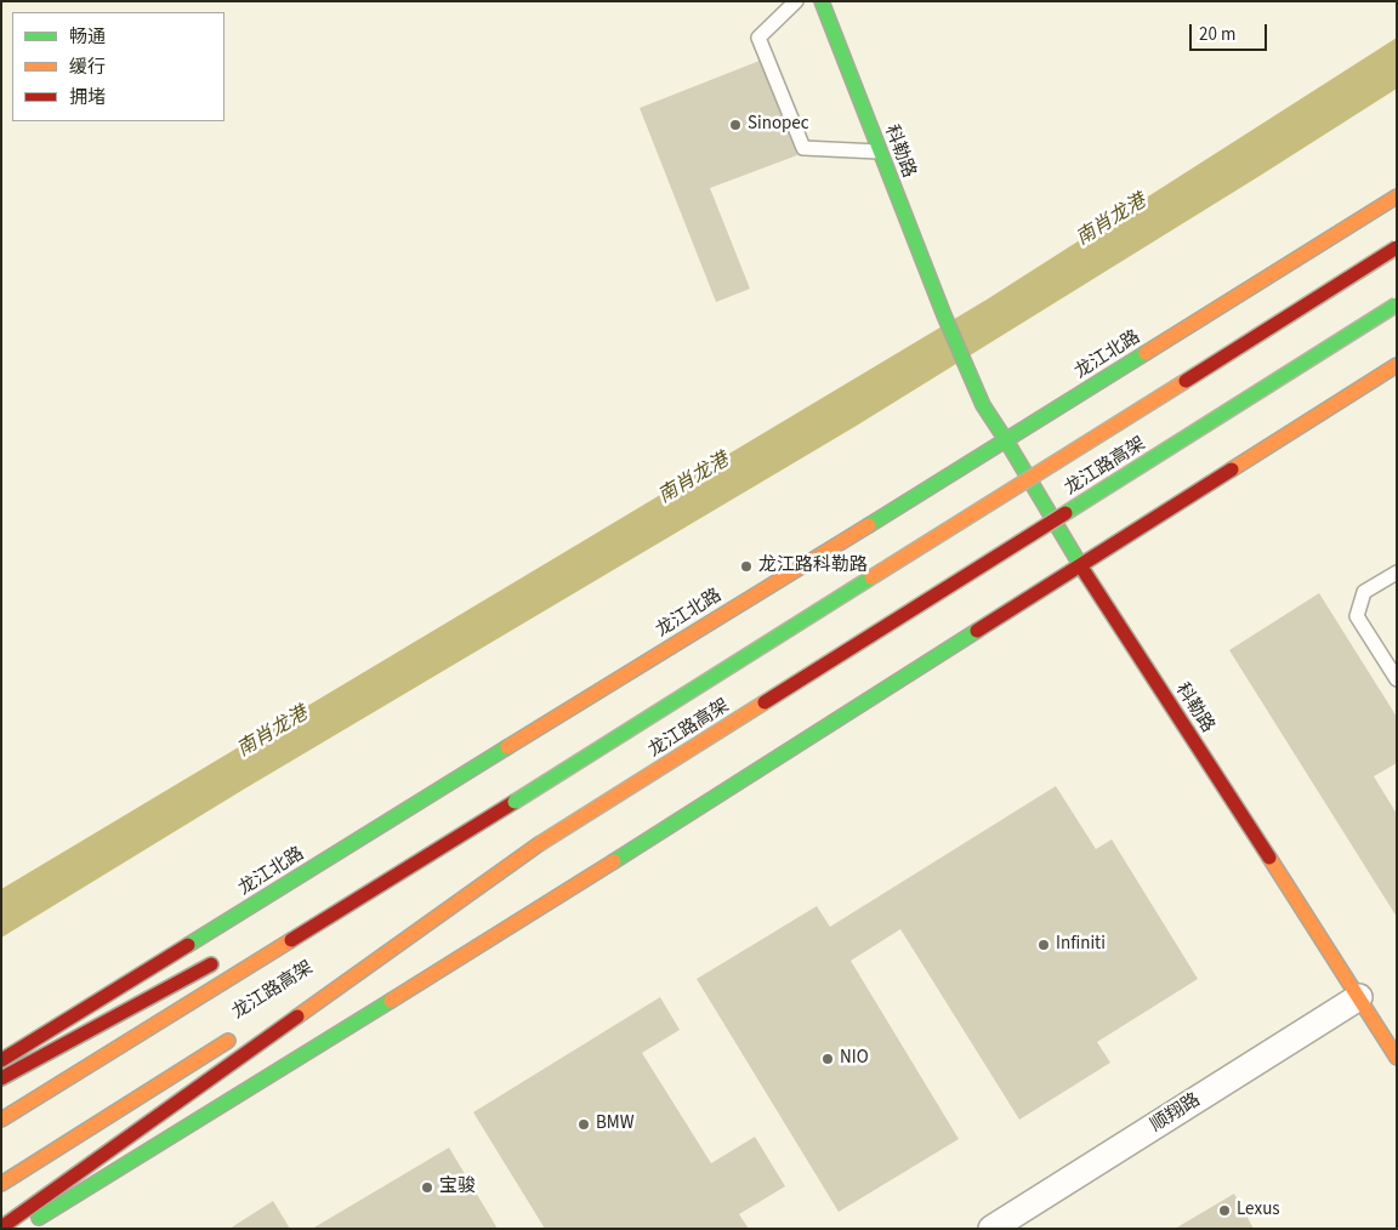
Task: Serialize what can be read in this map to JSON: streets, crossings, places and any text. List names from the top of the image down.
{
  "streets": {
    "main road": ["科勒路", "龙江北路", "龙江路高架"],
    "street": ["顺翔路"]
  },
  "crossings": [
    ["科勒路", "龙江北路"],
    ["科勒路", "顺翔路"]
  ],
  "water": ["南肖龙港"],
  "places": [
    "Sinopec",
    "龙江路科勒路",
    "Infiniti",
    "NIO",
    "BMW",
    "宝骏",
    "Lexus"
  ],
  "legend": ["畅通", "缓行", "拥堵"],
  "scale_bar": "20 m"
}
